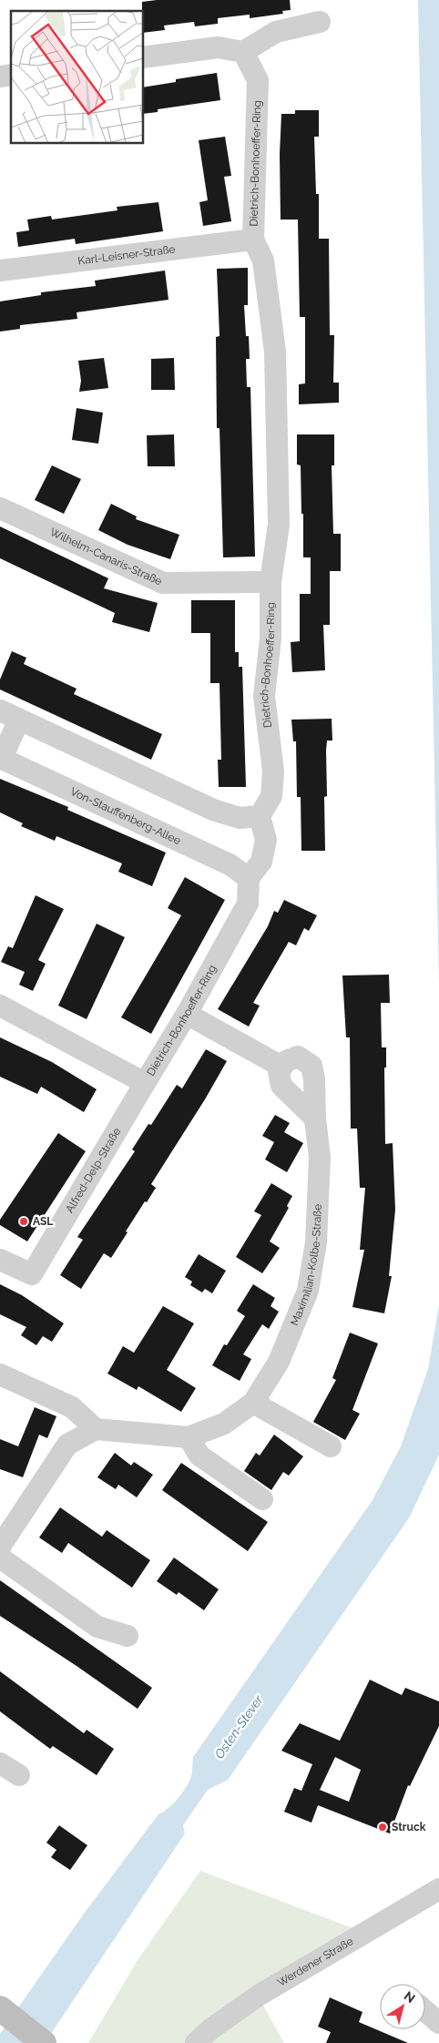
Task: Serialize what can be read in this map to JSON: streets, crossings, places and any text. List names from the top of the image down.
{
  "streets": {
    "street": [
      "Dietrich-Bonhoeffer-Ring",
      "Karl-Leisner-Straße",
      "Wilhelm-Canaris-Straße",
      "Von-Stauffenberg-Allee",
      "Alfred-Delp-Straße",
      "Maximilian-Kolbe-Straße",
      "Werdener Straße"
    ]
  },
  "crossings": [
    ["Dietrich-Bonhoeffer-Ring", "Karl-Leisner-Straße"],
    ["Dietrich-Bonhoeffer-Ring", "Wilhelm-Canaris-Straße"],
    ["Dietrich-Bonhoeffer-Ring", "Von-Stauffenberg-Allee"],
    ["Dietrich-Bonhoeffer-Ring", "Alfred-Delp-Straße"]
  ],
  "water": ["Osten-Stever"],
  "places": ["ASL", "Struck"],
  "north": "top right"
}
